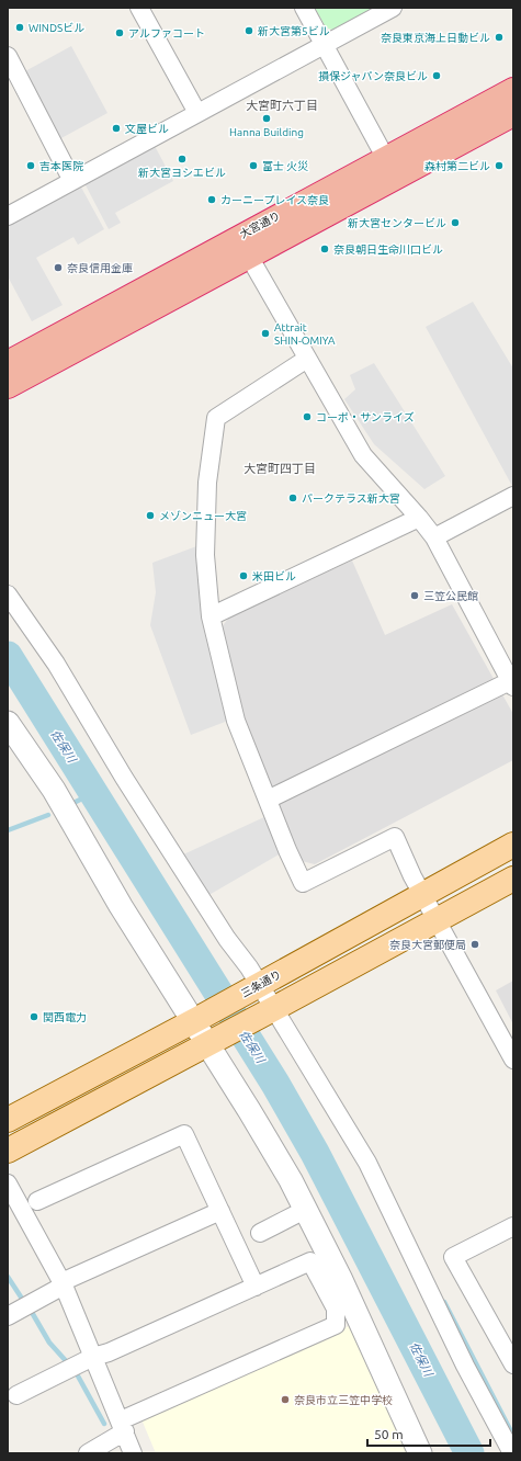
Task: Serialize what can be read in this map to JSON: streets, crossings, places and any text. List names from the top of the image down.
{
  "streets": {
    "highway": ["大宮通り"],
    "main road": ["三条通り"]
  },
  "districts": ["大宮町六丁目", "大宮町四丁目"],
  "water": ["佐保川"],
  "places": [
    "WINDSビル",
    "新大宮第5ビル",
    "アルファコート",
    "奈良東京海上日動ビル",
    "損保ジャパン奈良ビル",
    "Hanna Building",
    "文屋ビル",
    "新大宮ヨシエビル",
    "吉本医院",
    "富士 火災",
    "森村第二ビル",
    "カーニープレイス奈良",
    "新大宮センタービル",
    "奈良朝日生命川口ビル",
    "奈良信用金庫",
    "Attrait SHIN-OMIYA",
    "コーポ・サンライズ",
    "パークテラス新大宮",
    "メゾンニュー大宮",
    "米田ビル",
    "三笠公民館",
    "奈良大宮郵便局",
    "関西電力",
    "奈良市立三笠中学校"
  ],
  "scale_bar": "50 m"
}
